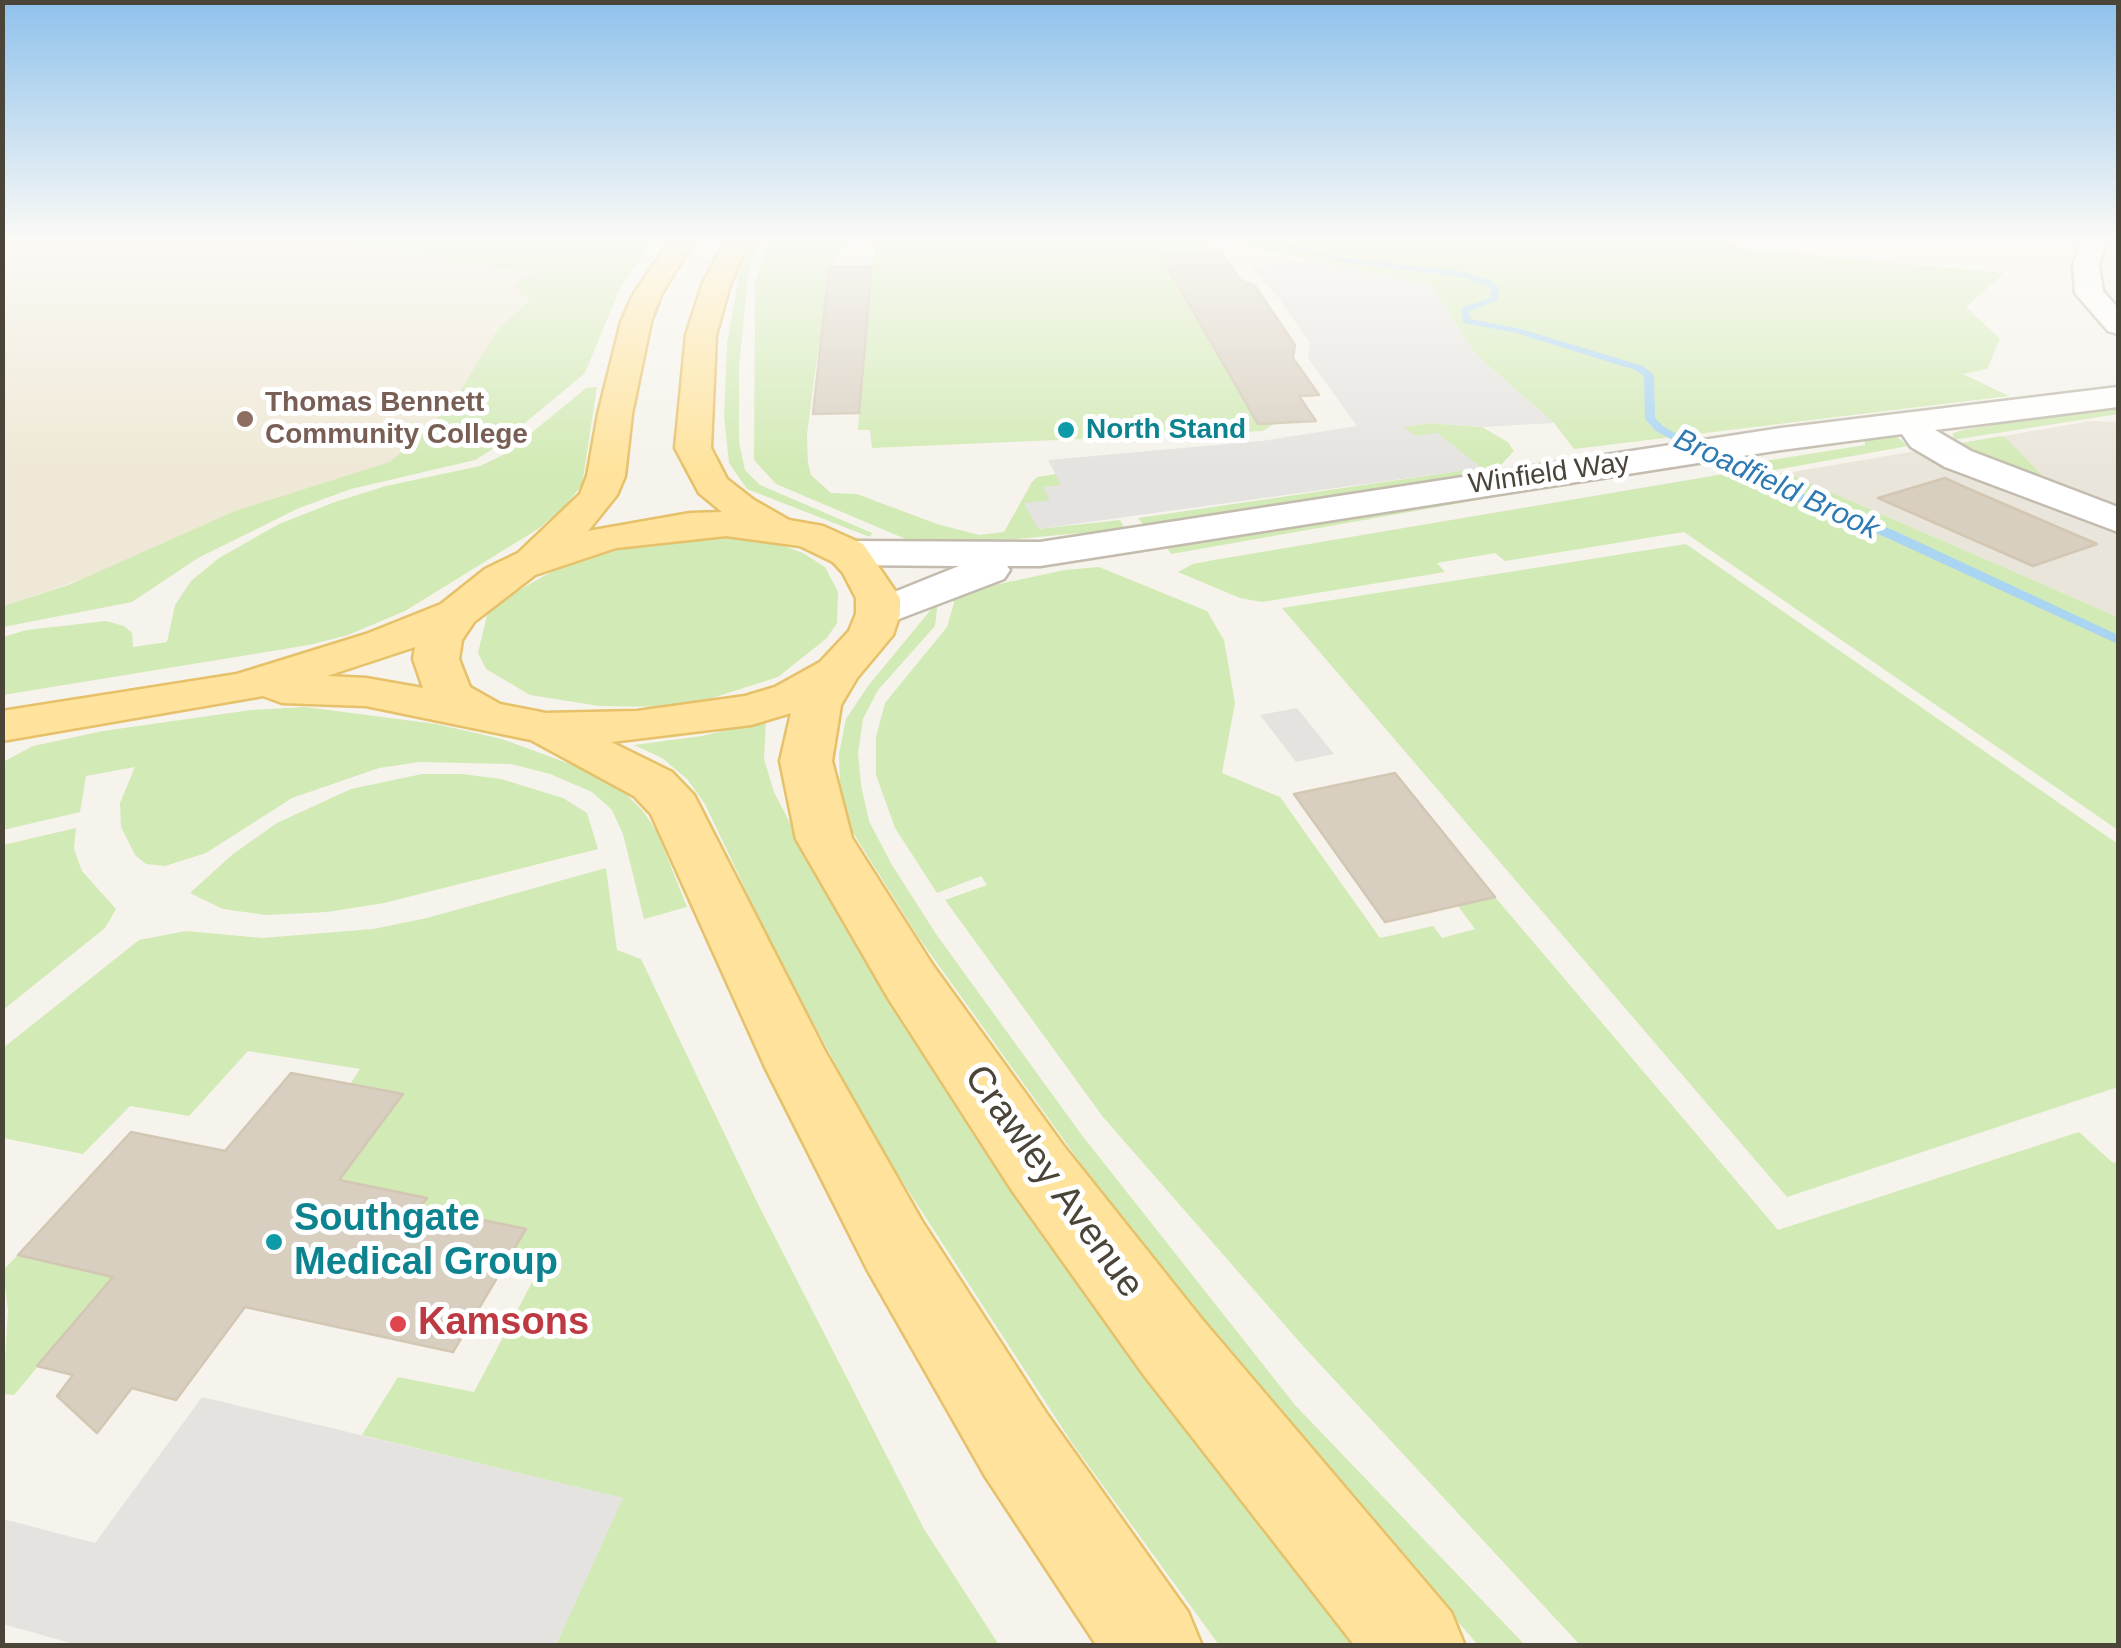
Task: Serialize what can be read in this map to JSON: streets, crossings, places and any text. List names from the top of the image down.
{
  "streets": {
    "main road": ["Crawley Avenue"],
    "street": ["Winfield Way"]
  },
  "water": ["Broadfield Brook"],
  "places": [
    "Thomas Bennett Community College",
    "North Stand",
    "Southgate Medical Group",
    "Kamsons"
  ]
}
